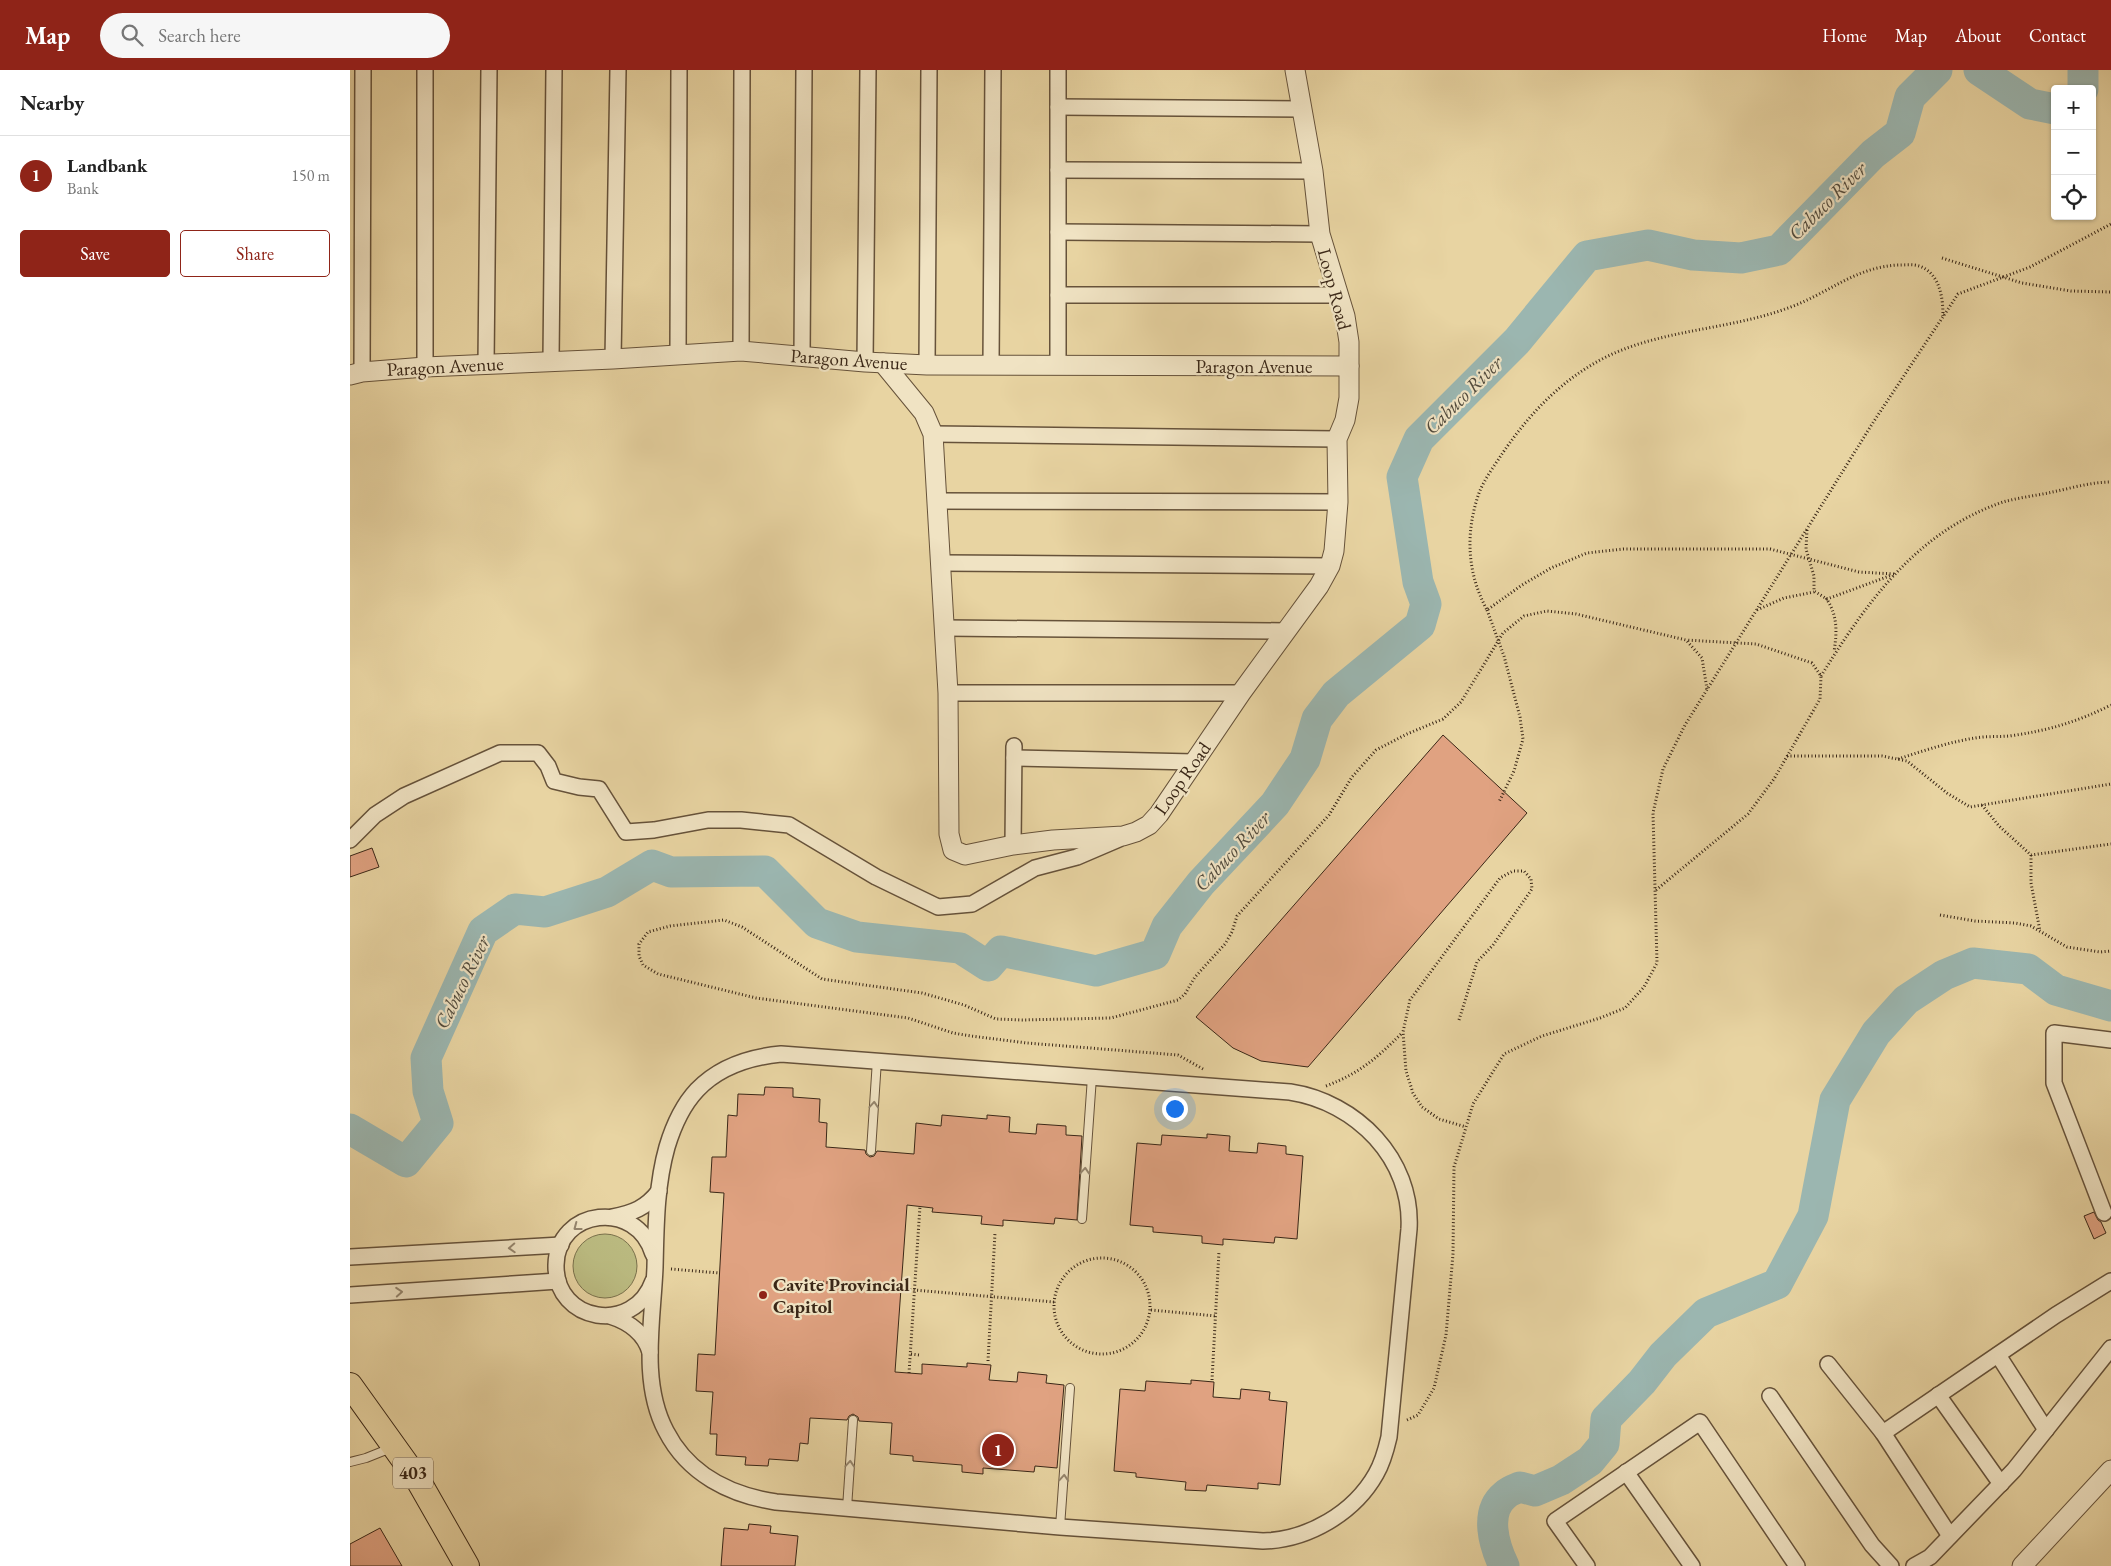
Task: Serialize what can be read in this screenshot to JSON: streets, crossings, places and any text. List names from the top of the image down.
{
  "streets": {
    "main road": ["403"],
    "street": ["Loop Road", "Paragon Avenue"]
  },
  "crossings": [
    ["Loop Road", "Paragon Avenue"]
  ],
  "water": ["Cabuco River"],
  "places": ["Cavite Provincial Capitol"],
  "page": {
    "header": "Map",
    "search": "Search here",
    "nav": [
      "Home",
      "Map",
      "About",
      "Contact"
    ],
    "heading": "Nearby",
    "map_buttons": ["+", "−"],
    "list": [
      {
        "mark": "1",
        "name": "Landbank",
        "note": "Bank",
        "value": "150 m"
      }
    ],
    "buttons": ["Save", "Share"],
    "pins": "1"
  }
}
